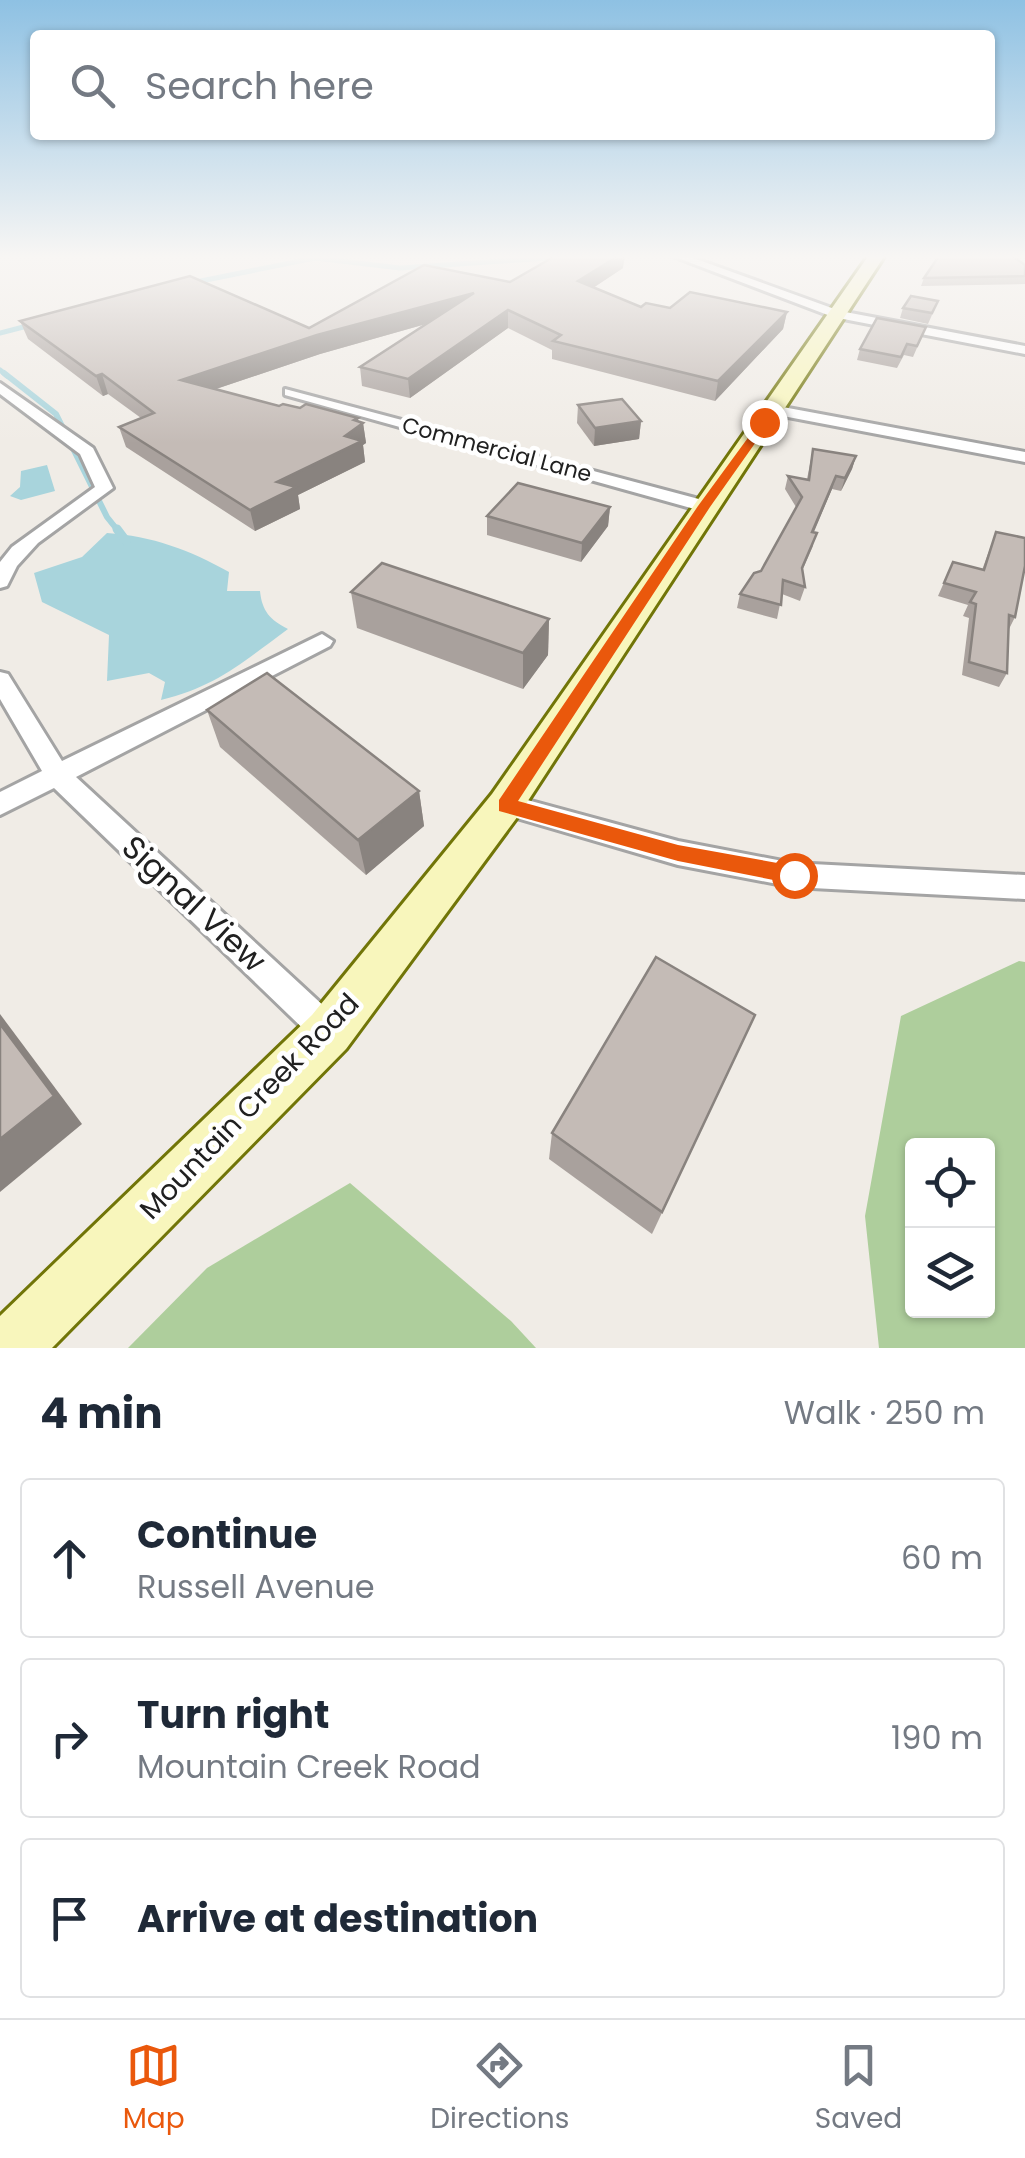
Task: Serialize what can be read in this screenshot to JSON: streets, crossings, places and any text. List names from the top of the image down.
{
  "streets": {
    "main road": ["Mountain Creek Road"],
    "street": ["Commercial Lane", "Signal View"]
  },
  "crossings": [
    ["Commercial Lane", "Mountain Creek Road"],
    ["Signal View", "Mountain Creek Road"]
  ],
  "page": {
    "search": "Search here",
    "heading": ["4 min", "Walk · 250 m"],
    "list": [
      ["Continue", "Russell Avenue", "60 m"],
      ["Turn right", "Mountain Creek Road", "190 m"],
      "Arrive at destination"
    ],
    "nav": ["Map", "Directions", "Saved"]
  }
}
